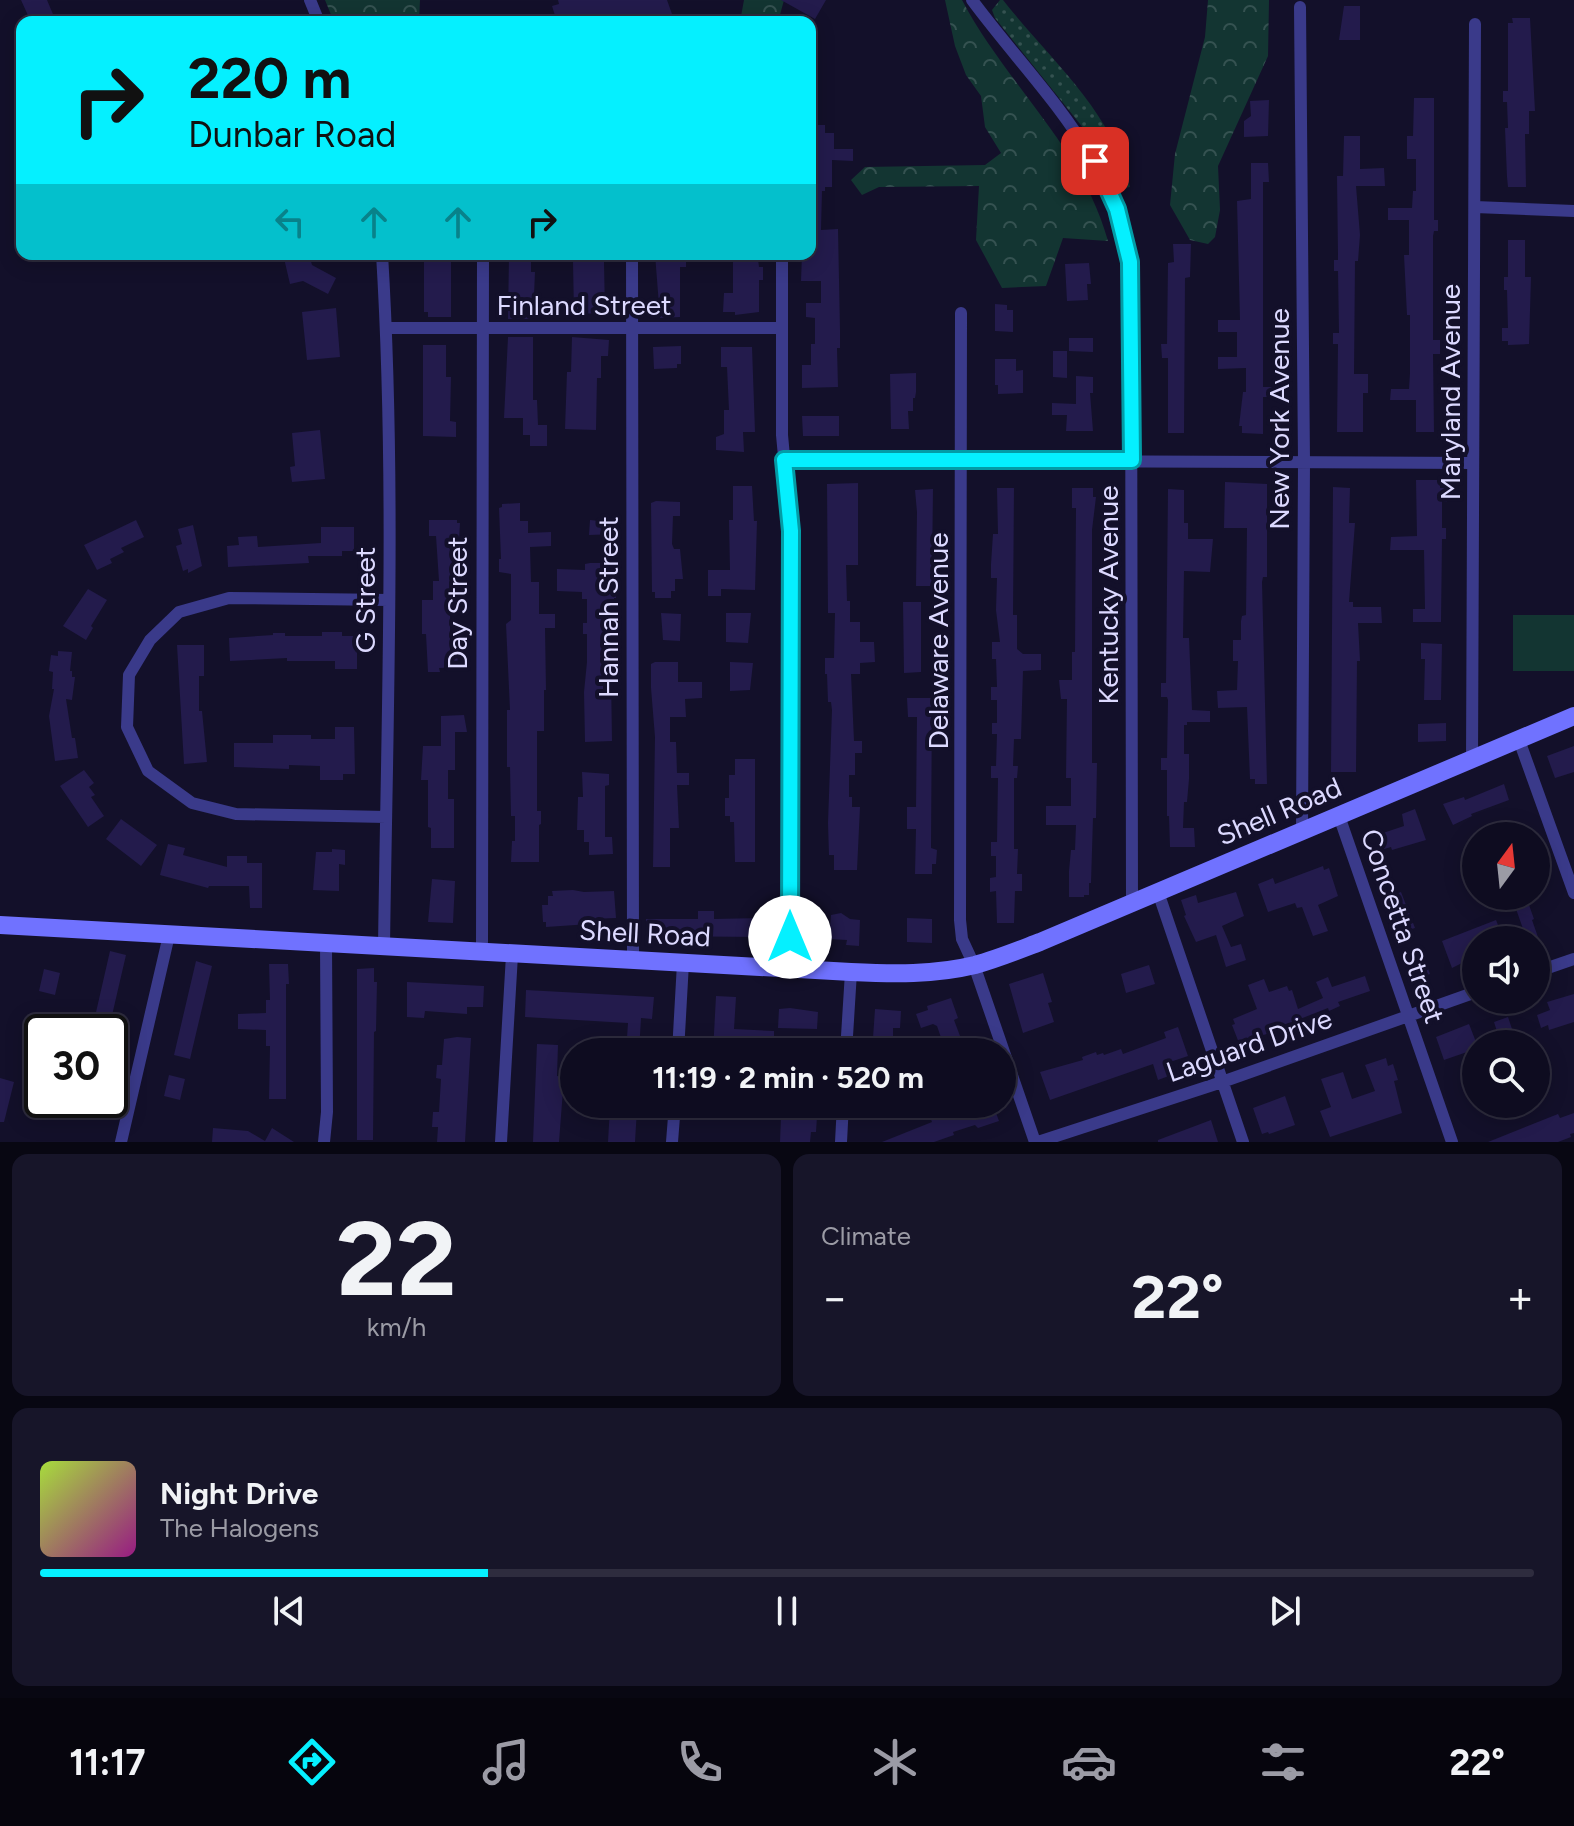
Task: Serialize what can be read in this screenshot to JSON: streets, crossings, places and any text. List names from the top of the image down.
{
  "streets": {
    "street": [
      "Finland Street",
      "Maryland Avenue",
      "New York Avenue",
      "Kentucky Avenue",
      "G Street",
      "Day Street",
      "Hannah Street",
      "Delaware Avenue",
      "Shell Road",
      "Concetta Street",
      "Laguard Drive"
    ]
  },
  "crossings": [
    ["Finland Street", "G Street"],
    ["Finland Street", "Day Street"],
    ["Finland Street", "Hannah Street"],
    ["Maryland Avenue", "Shell Road"],
    ["New York Avenue", "Shell Road"],
    ["Kentucky Avenue", "Shell Road"],
    ["G Street", "Shell Road"],
    ["Day Street", "Shell Road"],
    ["Hannah Street", "Shell Road"],
    ["Delaware Avenue", "Shell Road"],
    ["Delaware Avenue", "Laguard Drive"],
    ["Shell Road", "Concetta Street"],
    ["Concetta Street", "Laguard Drive"]
  ],
  "north": "top",
  "page": {
    "turn": ["220 m", "Dunbar Road"],
    "limit": "30",
    "trip": "11:19 · 2 min · 520 m",
    "tile": [
      ["22", "km/h"],
      "Climate"
    ],
    "heat": ["−", "22°", "+"],
    "song": ["Night Drive", "The Halogens"],
    "tabs": ["11:17", "22°"]
  }
}
